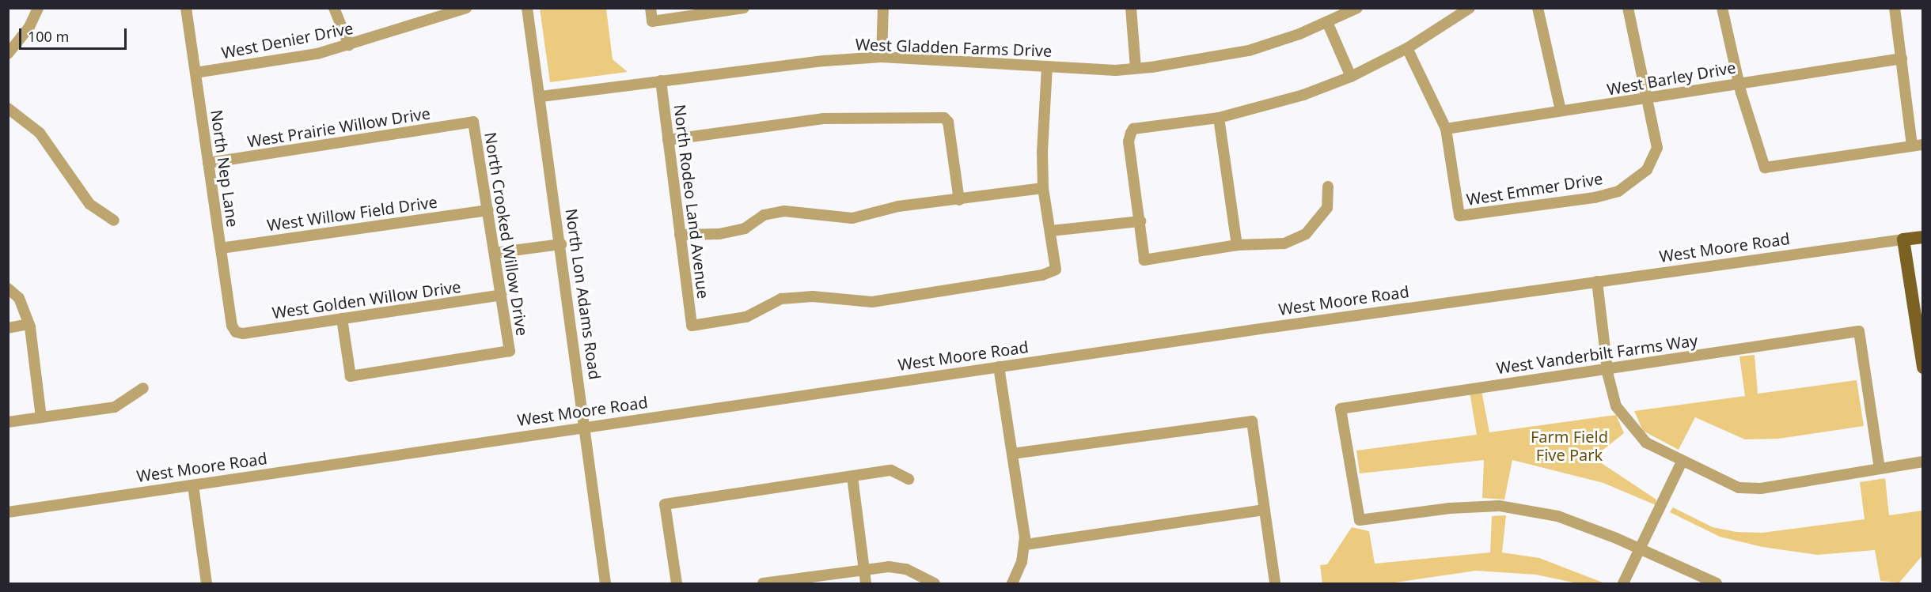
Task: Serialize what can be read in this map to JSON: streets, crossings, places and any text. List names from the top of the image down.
{
  "streets": {
    "main road": ["West Moore Road"],
    "street": [
      "West Denier Drive",
      "West Gladden Farms Drive",
      "West Barley Drive",
      "West Prairie Willow Drive",
      "North Nep Lane",
      "West Emmer Drive",
      "North Rodeo Land Avenue",
      "West Willow Field Drive",
      "North Crooked Willow Drive",
      "North Lon Adams Road",
      "West Golden Willow Drive",
      "West Vanderbilt Farms Way"
    ]
  },
  "crossings": [
    ["West Denier Drive", "North Nep Lane"],
    ["West Gladden Farms Drive", "North Rodeo Land Avenue"],
    ["West Gladden Farms Drive", "North Lon Adams Road"],
    ["West Barley Drive", "West Emmer Drive"],
    ["West Prairie Willow Drive", "North Nep Lane"],
    ["West Prairie Willow Drive", "North Crooked Willow Drive"],
    ["North Nep Lane", "West Willow Field Drive"],
    ["North Nep Lane", "West Golden Willow Drive"],
    ["West Willow Field Drive", "North Crooked Willow Drive"],
    ["North Crooked Willow Drive", "West Golden Willow Drive"],
    ["West Moore Road", "North Lon Adams Road"]
  ],
  "parks": ["Farm Field Five Park"],
  "scale_bar": "100 m"
}
